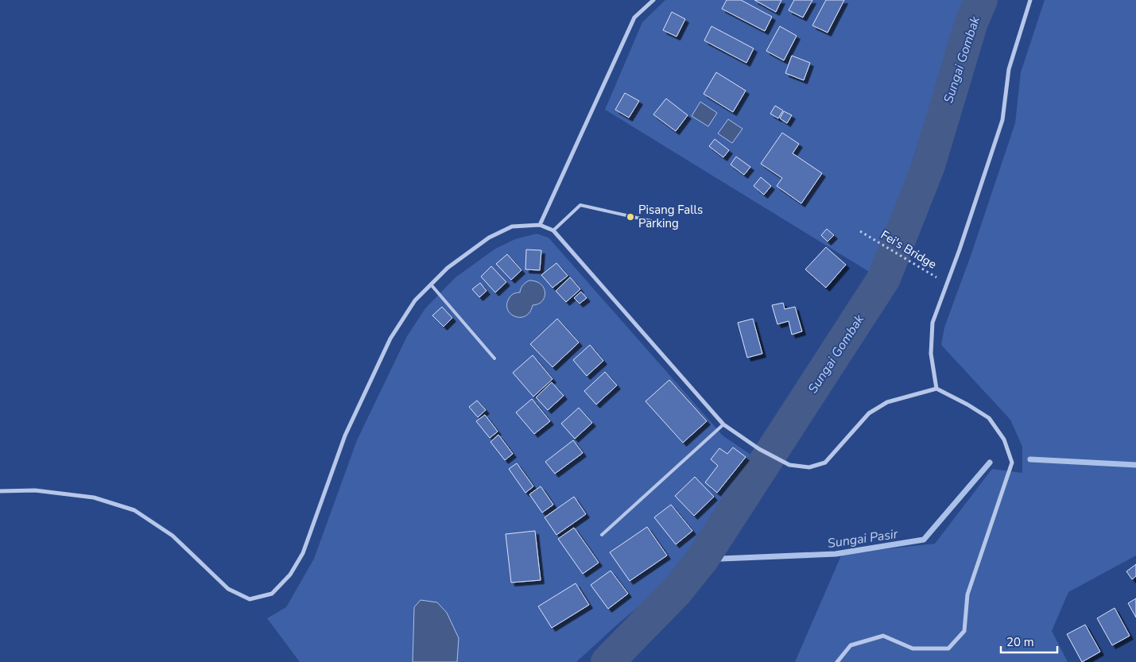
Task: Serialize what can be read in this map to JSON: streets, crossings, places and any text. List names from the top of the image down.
{
  "streets": {
    "path": ["Fei's Bridge"]
  },
  "water": ["Sungai Gombak", "Sungai Pasir"],
  "places": ["Pisang Falls Parking"],
  "scale_bar": "20 m"
}
